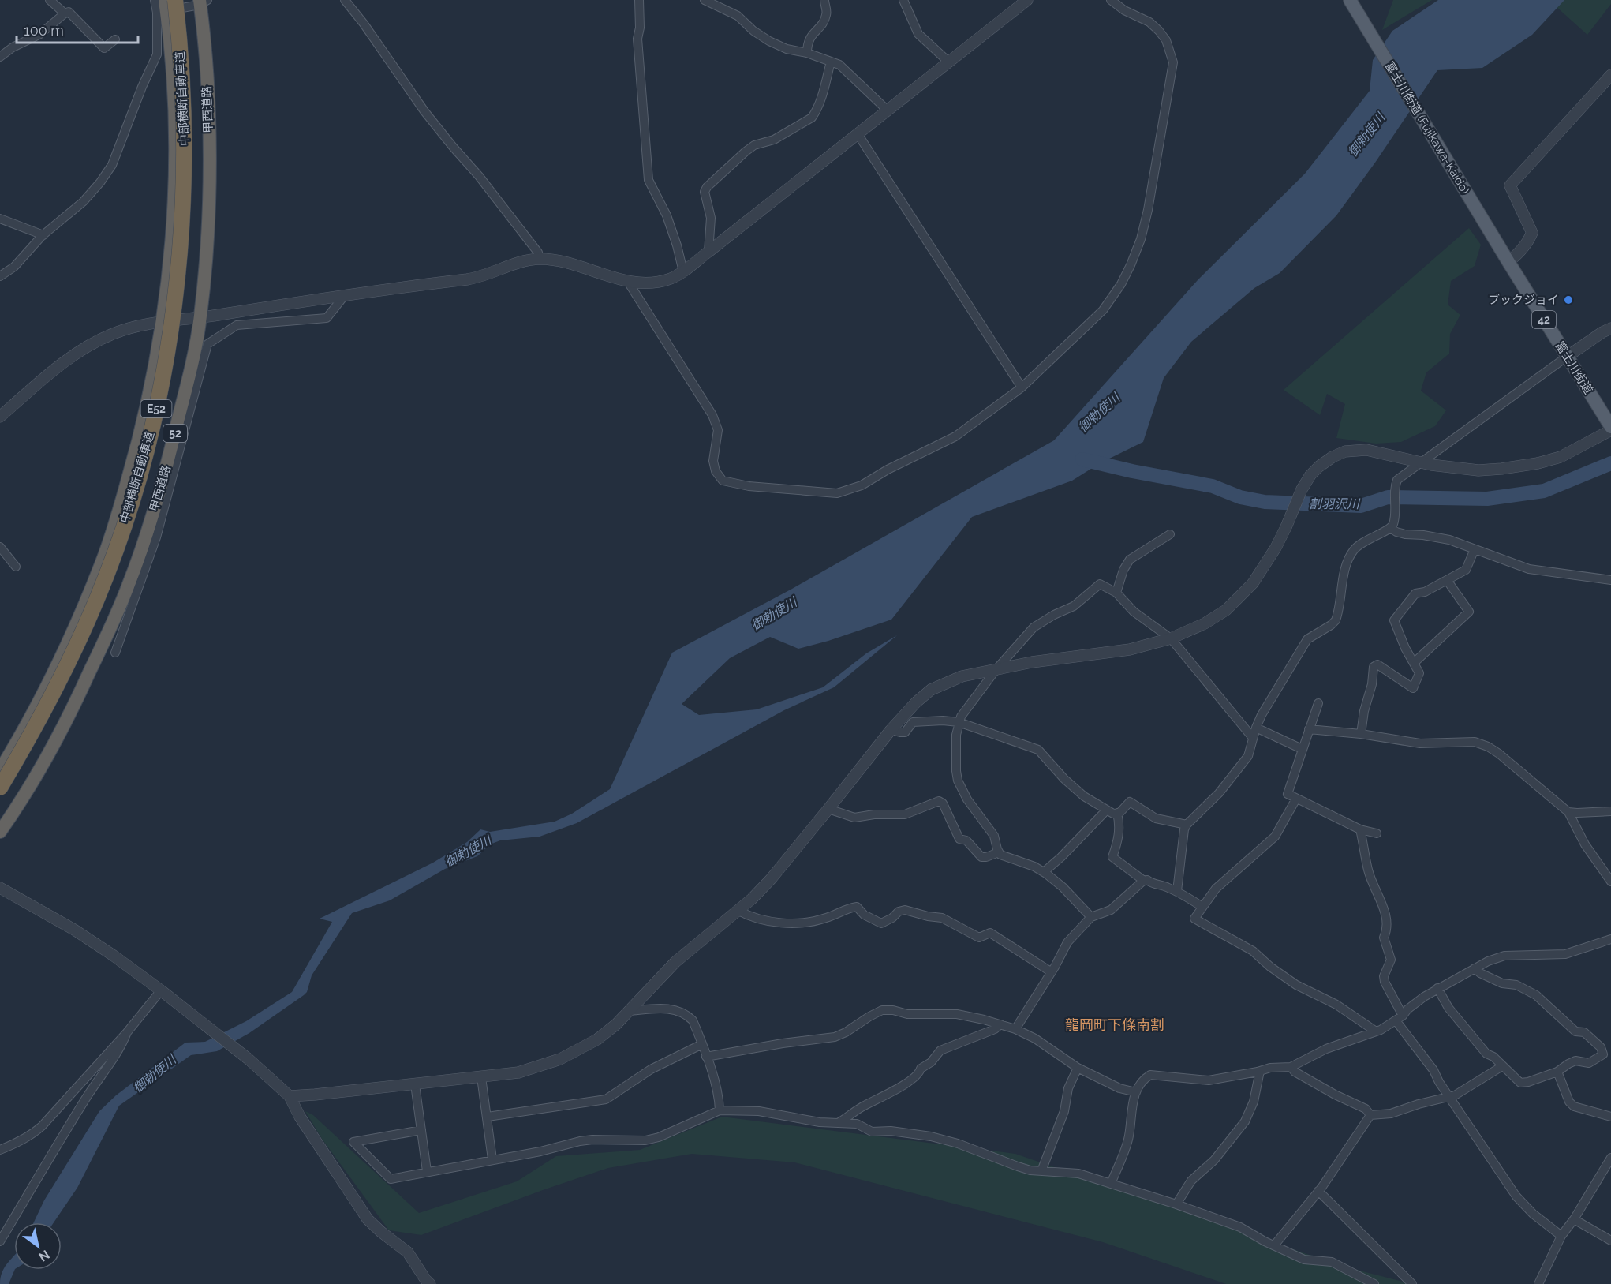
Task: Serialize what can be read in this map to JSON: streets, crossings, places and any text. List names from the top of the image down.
{
  "streets": {
    "highway": [
      "中部横断自動車道",
      "甲西道路",
      "E52",
      "52"
    ],
    "main road": ["富士川街道 (Fujikawa-Kaido)", "42", "富士川街道"]
  },
  "crossings": [
    ["富士川街道 (Fujikawa-Kaido)", "富士川街道"]
  ],
  "districts": ["龍岡町下條南割"],
  "water": ["御勅使川", "割羽沢川"],
  "places": ["ブックジョイ"],
  "scale_bar": "100 m",
  "north": "bottom right"
}
